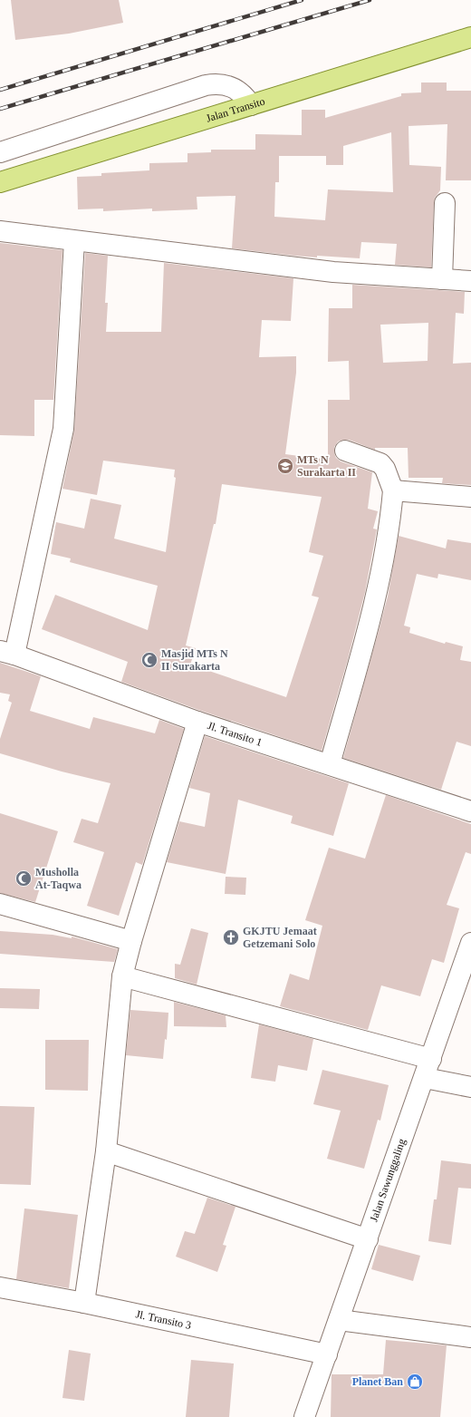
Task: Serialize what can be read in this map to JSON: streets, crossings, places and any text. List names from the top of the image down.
{
  "streets": {
    "main road": ["Jalan Transito"],
    "street": ["Jl. Transito 1", "Jalan Sawunggaling", "Jl. Transito 3"]
  },
  "crossings": [
    ["Jalan Sawunggaling", "Jl. Transito 3"]
  ],
  "places": {
    "school or university": ["MTs N Surakarta II"],
    "mosque": ["Masjid MTs N II Surakarta", "Musholla At-Taqwa"],
    "church": ["GKJTU Jemaat Getzemani Solo"],
    "shop": ["Planet Ban"]
  }
}
